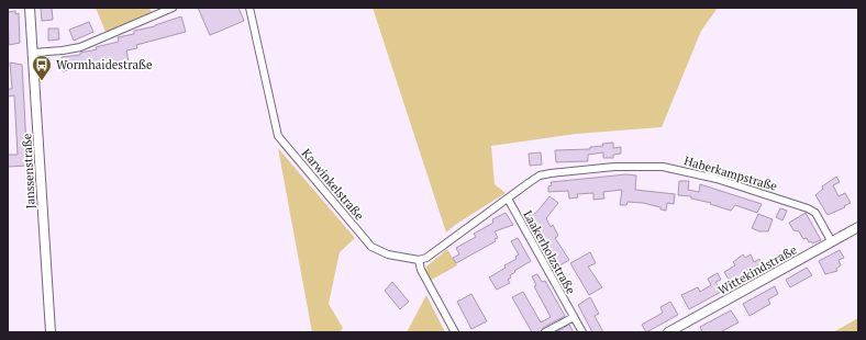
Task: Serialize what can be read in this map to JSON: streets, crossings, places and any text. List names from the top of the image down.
{
  "streets": {
    "main road": ["Janssenstraße", "Wittekindstraße"],
    "street": ["Haberkampstraße", "Karwinkelstraße", "Laakerholzstraße"]
  },
  "crossings": [
    ["Haberkampstraße", "Karwinkelstraße"],
    ["Haberkampstraße", "Laakerholzstraße"],
    ["Haberkampstraße", "Wittekindstraße"]
  ],
  "places": {
    "bus stop": ["Wormhaidestraße"]
  }
}
